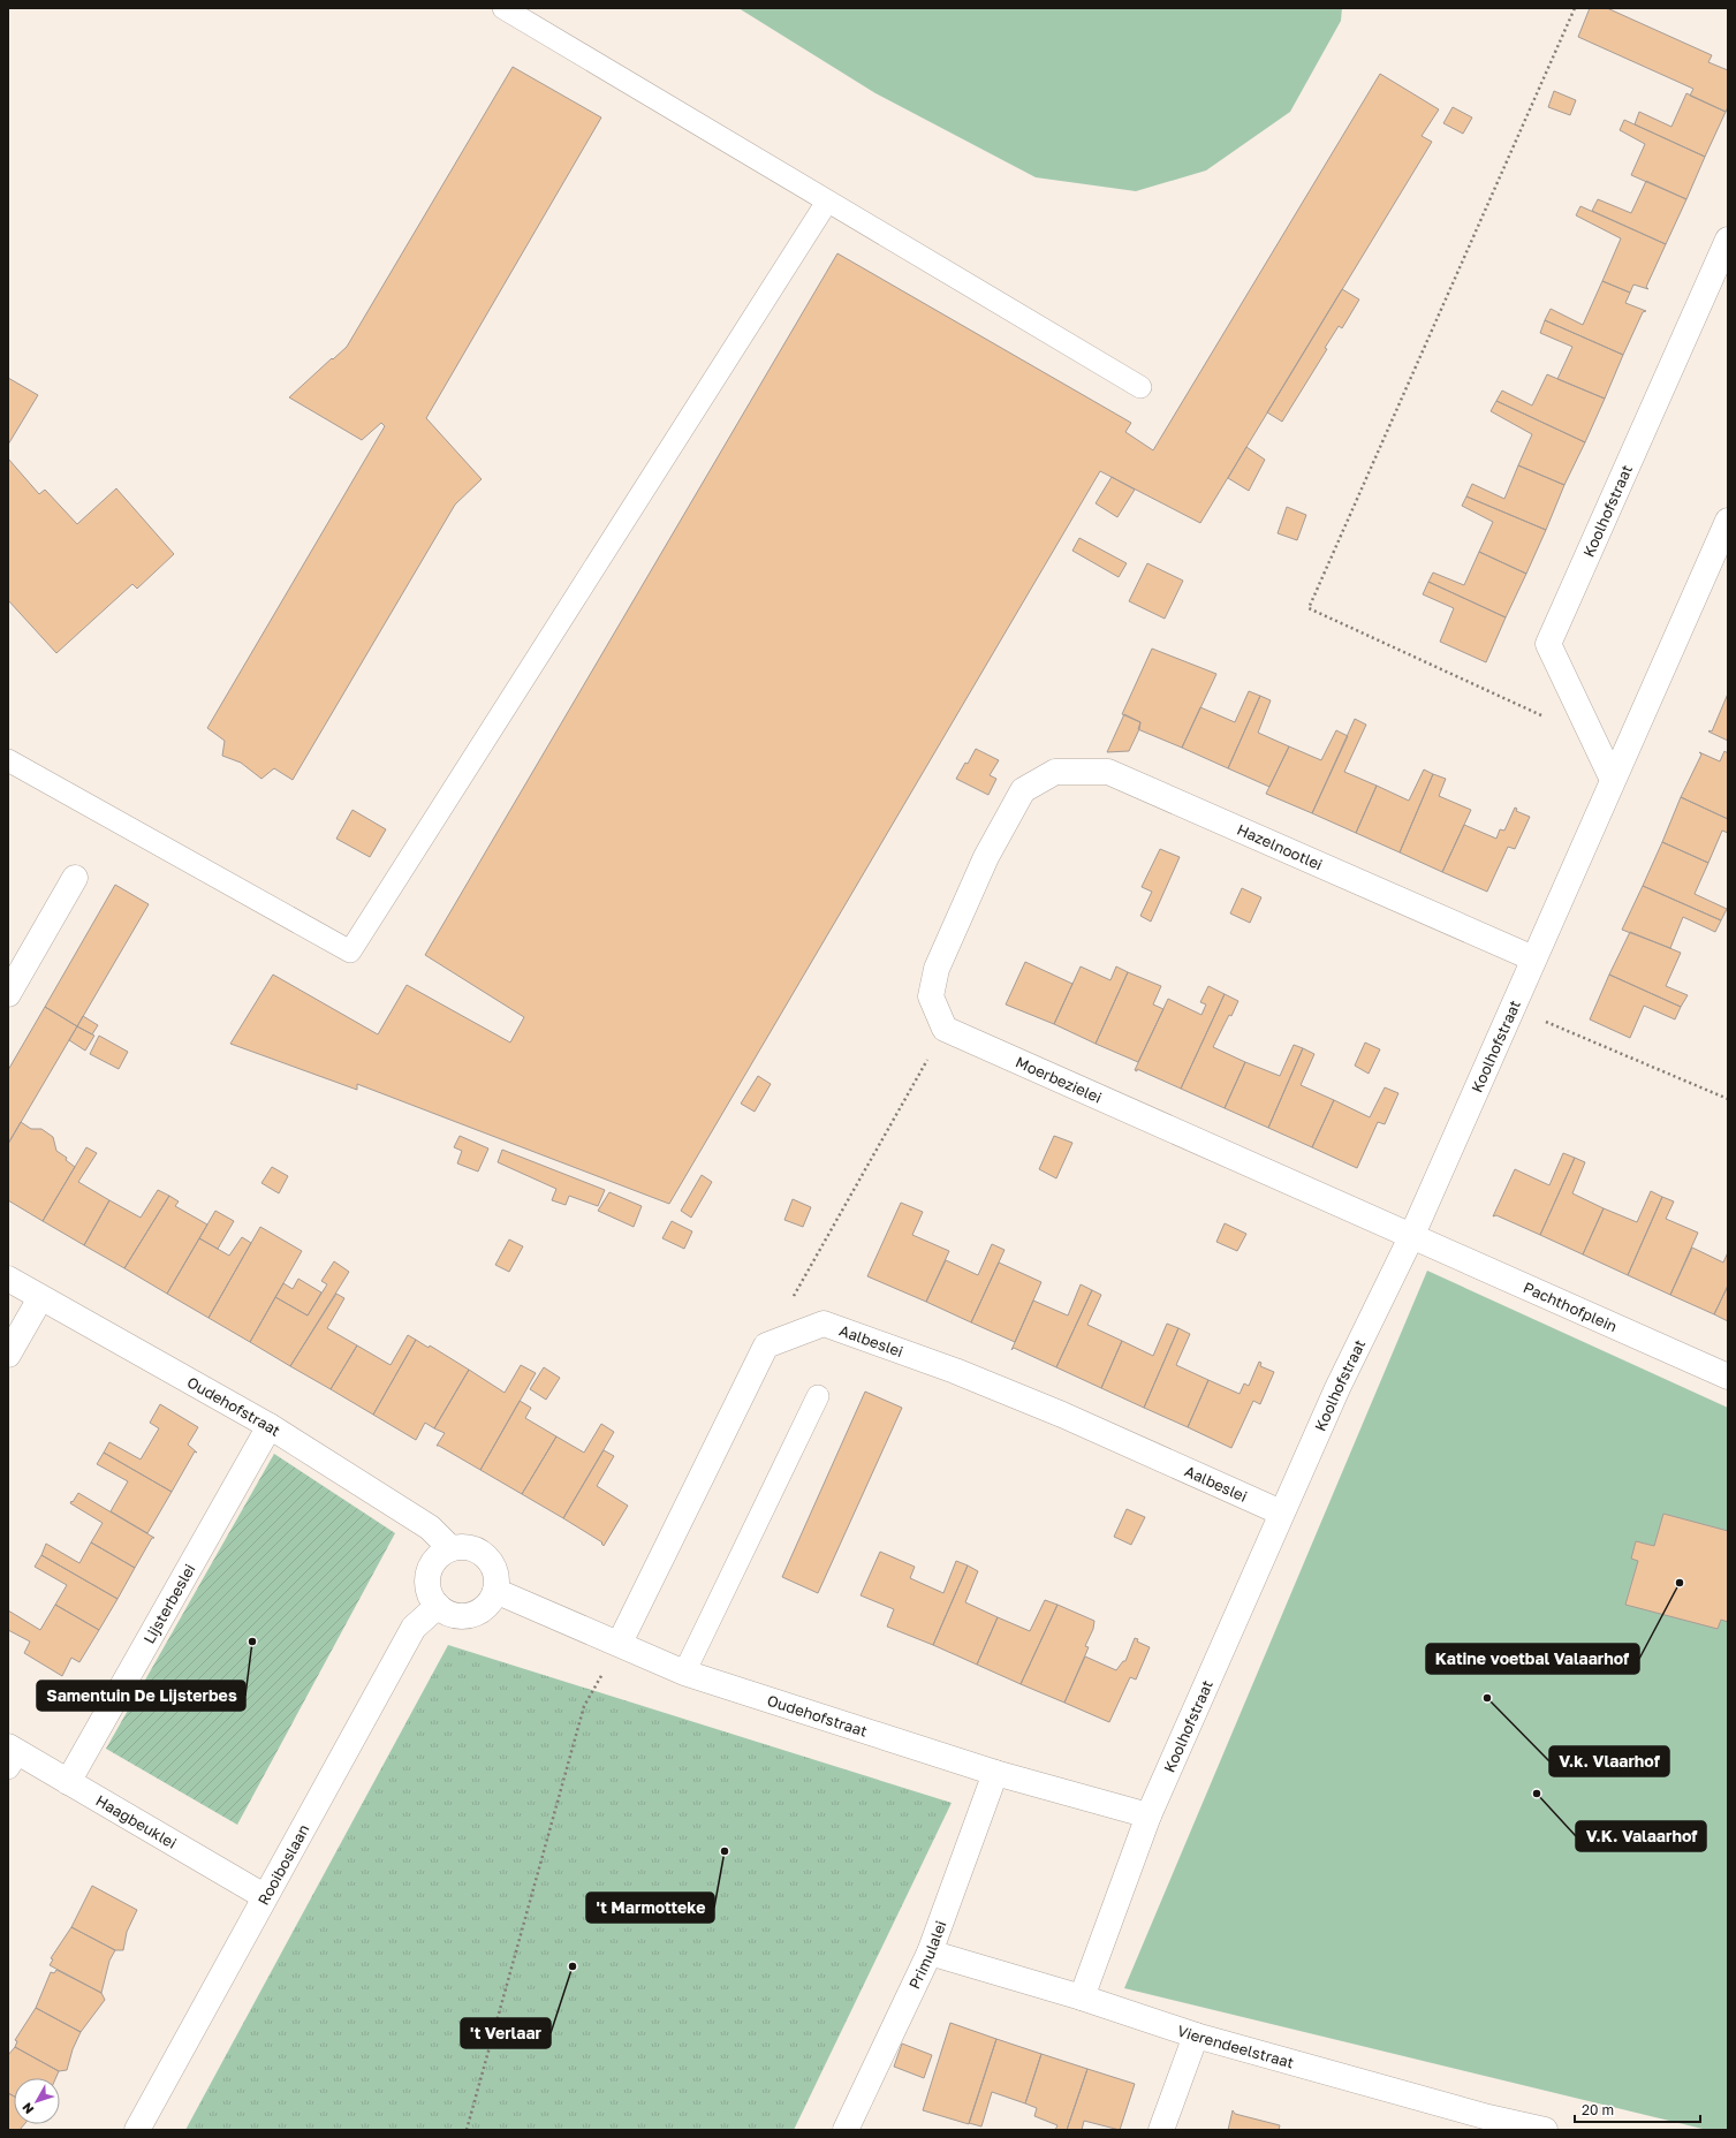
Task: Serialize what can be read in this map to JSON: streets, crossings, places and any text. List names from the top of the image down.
{
  "streets": {
    "street": [
      "Koolhofstraat",
      "Hazelnootlei",
      "Moerbezielei",
      "Pachthofplein",
      "Aalbeslei",
      "Oudehofstraat",
      "Lijsterbeslei",
      "Haagbeuklei",
      "Rooiboslaan",
      "Primulalei",
      "Vierendeelstraat"
    ]
  },
  "crossings": [
    ["Koolhofstraat", "Hazelnootlei"],
    ["Koolhofstraat", "Moerbezielei"],
    ["Koolhofstraat", "Pachthofplein"],
    ["Koolhofstraat", "Aalbeslei"],
    ["Koolhofstraat", "Oudehofstraat"],
    ["Koolhofstraat", "Vierendeelstraat"],
    ["Hazelnootlei", "Moerbezielei"],
    ["Moerbezielei", "Pachthofplein"],
    ["Aalbeslei", "Oudehofstraat"],
    ["Oudehofstraat", "Lijsterbeslei"],
    ["Oudehofstraat", "Rooiboslaan"],
    ["Oudehofstraat", "Primulalei"],
    ["Lijsterbeslei", "Haagbeuklei"],
    ["Haagbeuklei", "Rooiboslaan"],
    ["Primulalei", "Vierendeelstraat"]
  ],
  "places": [
    "Katine voetbal Valaarhof",
    "Samentuin De Lijsterbes",
    "V.k. Vlaarhof",
    "V.K. Valaarhof",
    "'t Marmotteke",
    "'t Verlaar"
  ],
  "scale_bar": "20 m",
  "north": "bottom left"
}
